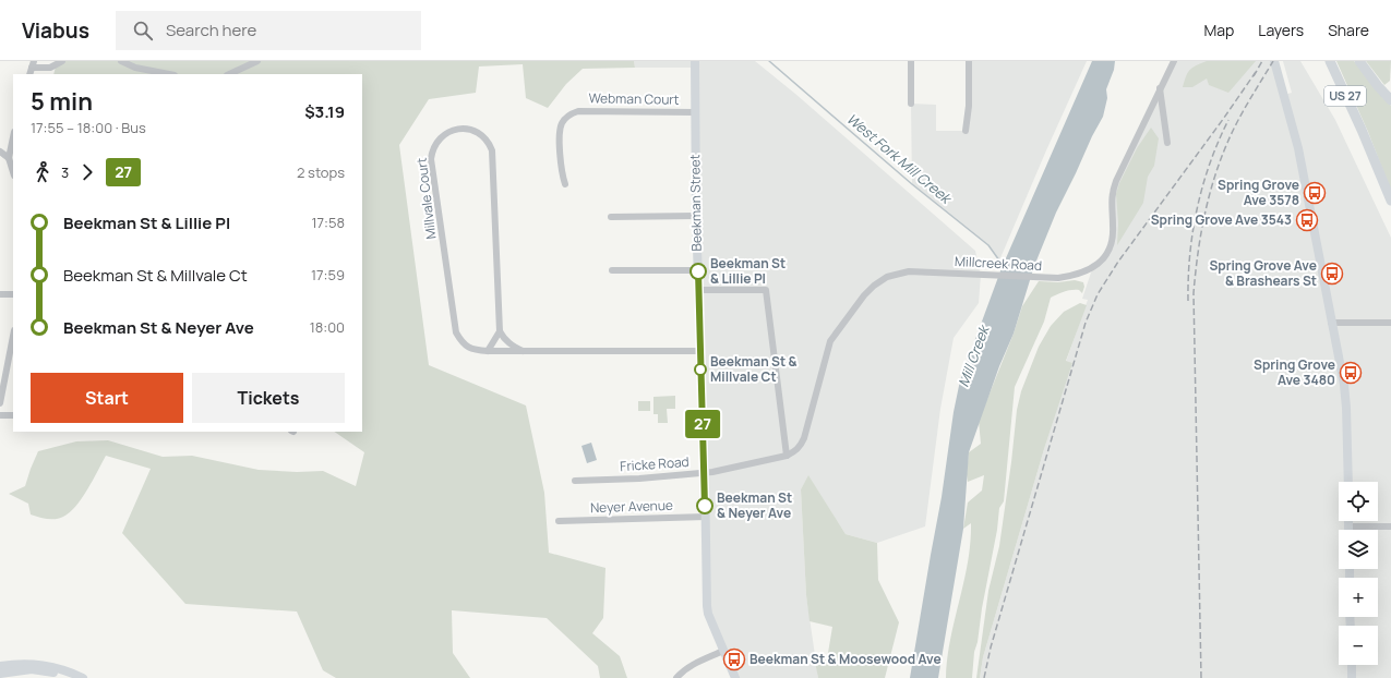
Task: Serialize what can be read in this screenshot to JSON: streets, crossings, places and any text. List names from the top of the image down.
{
  "streets": {
    "highway": ["US 27"],
    "main road": ["Beekman Street"],
    "street": [
      "Webman Court",
      "Millvale Court",
      "Millcreek Road",
      "Fricke Road",
      "Neyer Avenue"
    ]
  },
  "crossings": [
    ["Webman Court", "Beekman Street"],
    ["Millvale Court", "Beekman Street"],
    ["Beekman Street", "Fricke Road"],
    ["Beekman Street", "Neyer Avenue"],
    ["Millcreek Road", "Fricke Road"]
  ],
  "water": ["West Fork Mill Creek", "Mill Creek"],
  "places": {
    "bus stop": [
      "Spring Grove Ave 3578",
      "Spring Grove Ave 3543",
      "Spring Grove Ave & Brashears St",
      "Spring Grove Ave 3480",
      "Beekman St & Moosewood Ave"
    ],
    "other": ["Beekman St & Lillie Pl", "Beekman St & Millvale Ct", "Beekman St & Neyer Ave"]
  },
  "lines": ["bus line 27"],
  "page": {
    "header": "Viabus",
    "search": "Search here",
    "nav": ["Map", "Layers", "Share"],
    "on_map": "27",
    "heading": ["5 min", "17:55 – 18:00 · Bus", "$3.19"],
    "legs": ["3", "27", "2 stops"],
    "list": [
      {
        "name": "Beekman St & Lillie Pl",
        "value": "17:58"
      },
      {
        "name": "Beekman St & Millvale Ct",
        "value": "17:59"
      },
      {
        "name": "Beekman St & Neyer Ave",
        "value": "18:00"
      }
    ],
    "buttons": ["Start", "Tickets"],
    "map_buttons": ["+", "−"]
  }
}
